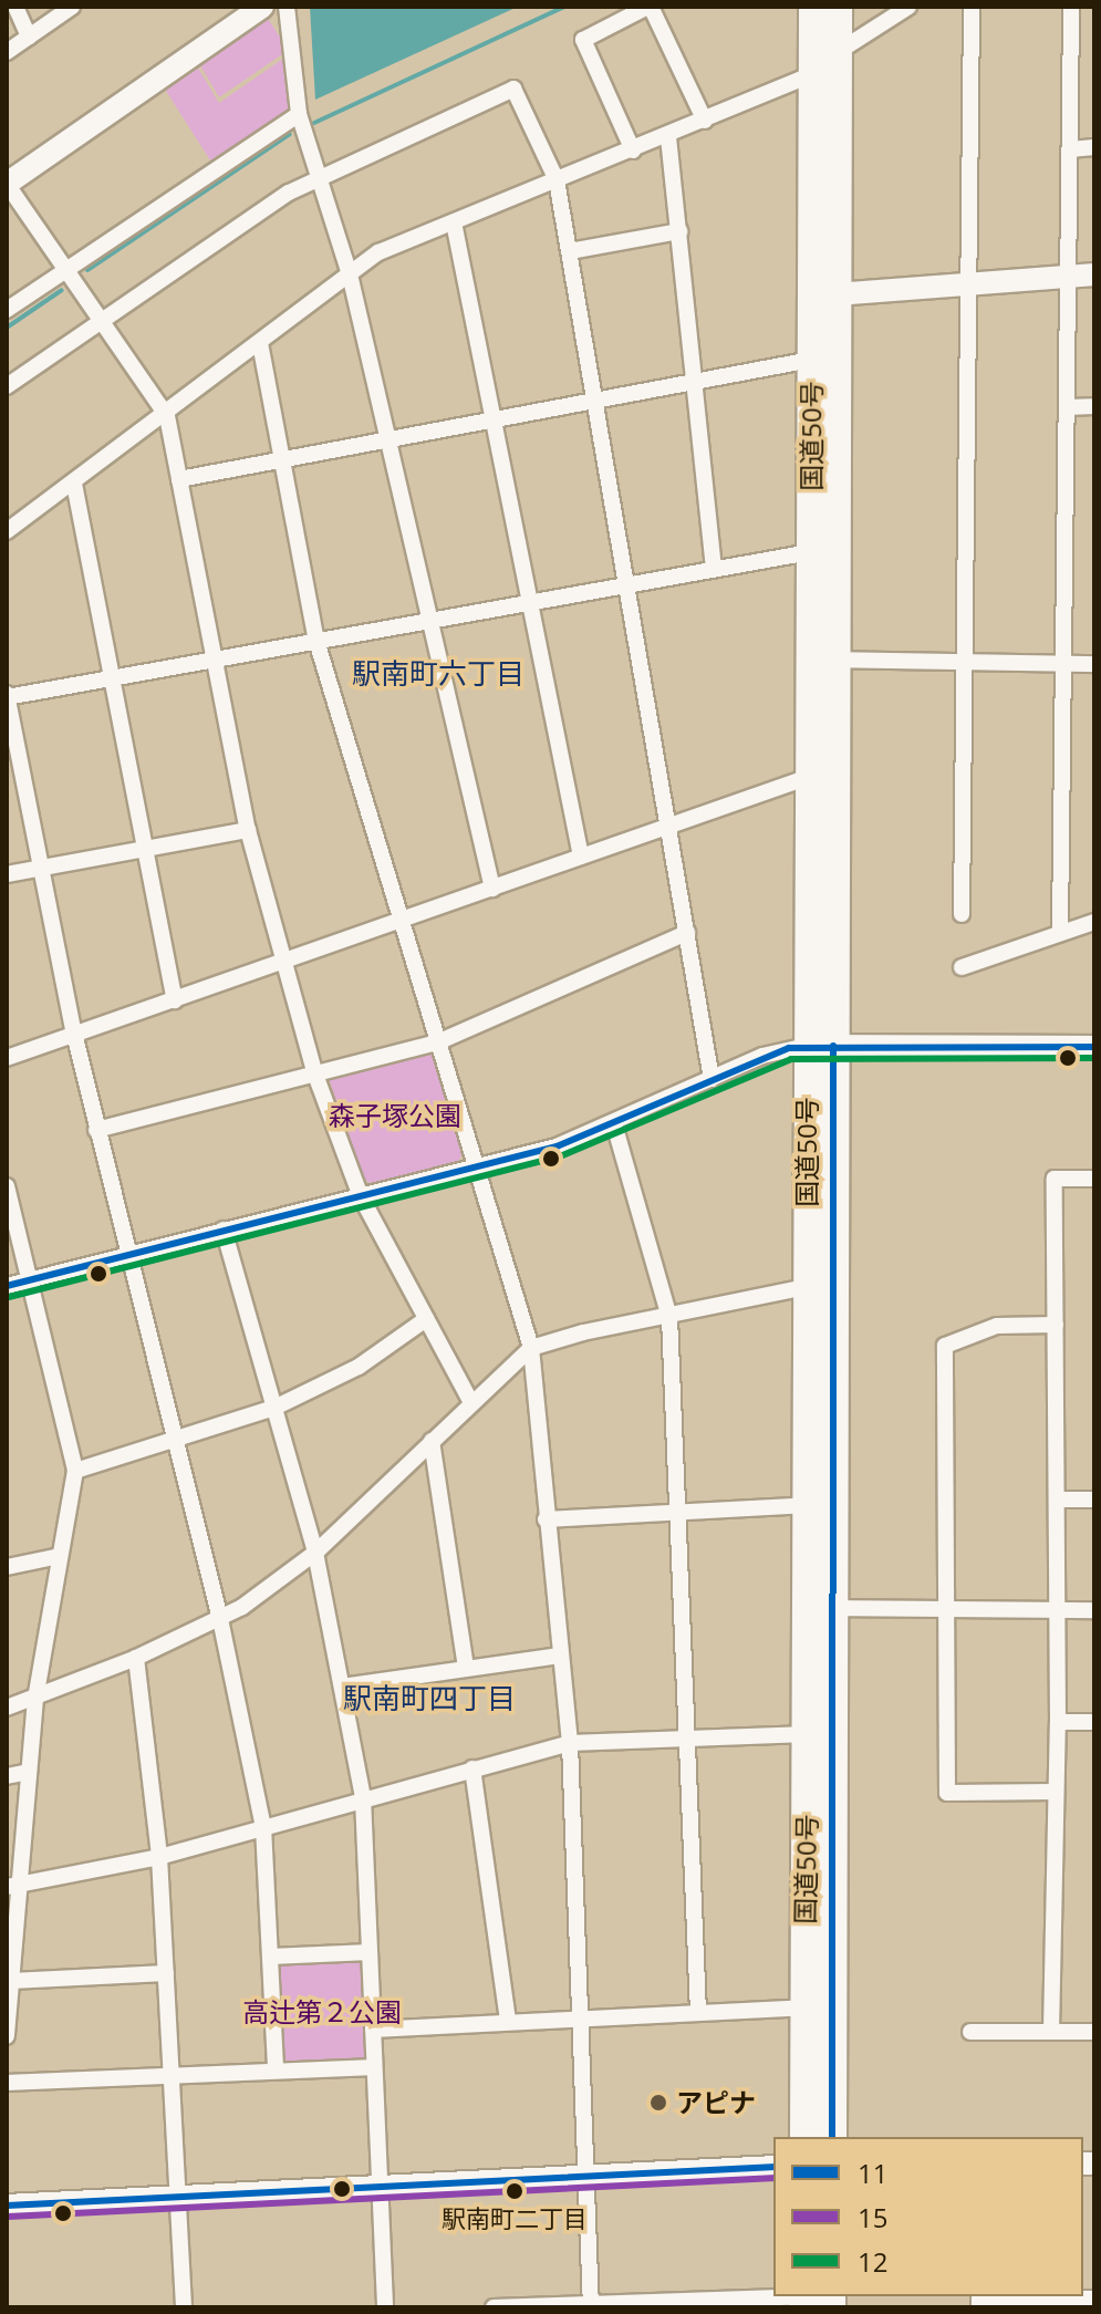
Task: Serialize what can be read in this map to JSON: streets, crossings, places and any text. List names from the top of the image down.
{
  "streets": {
    "highway": ["国道50号"]
  },
  "districts": ["駅南町六丁目", "駅南町四丁目"],
  "parks": ["森子塚公園", "高辻第２公園"],
  "places": ["アピナ", "駅南町二丁目"],
  "lines": ["transit line 11", "transit line 12", "transit line 15"],
  "legend": ["11", "15", "12"]
}
